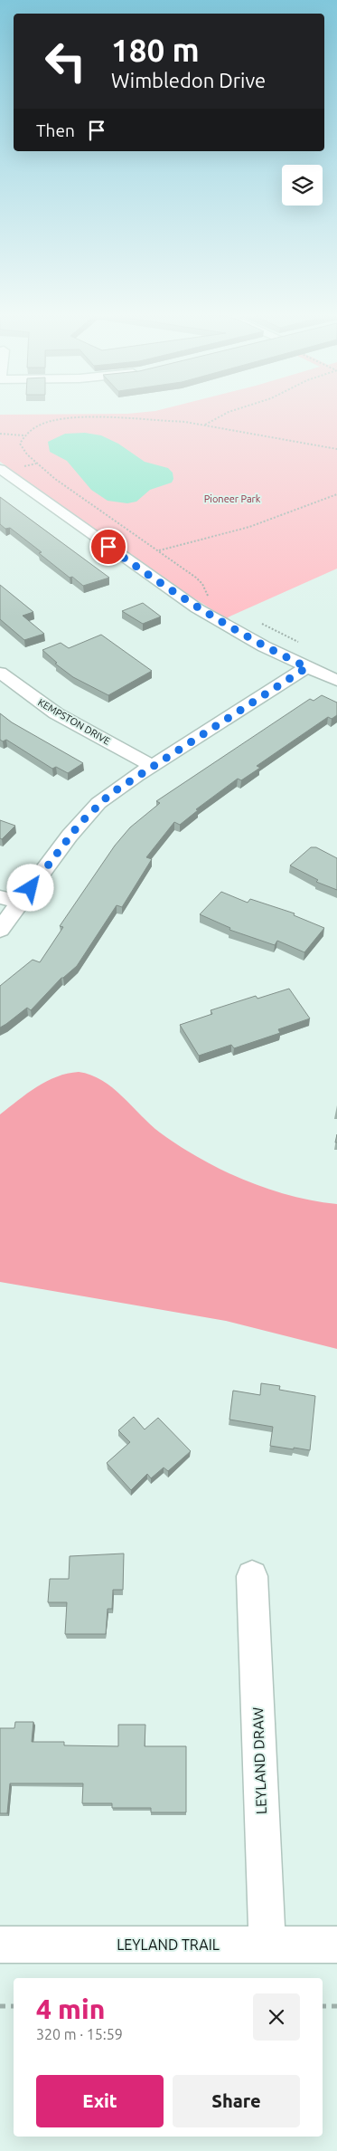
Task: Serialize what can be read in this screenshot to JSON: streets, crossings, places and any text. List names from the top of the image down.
{
  "streets": {
    "street": ["KEMPSTON DRIVE", "LEYLAND DRAW", "LEYLAND TRAIL"]
  },
  "crossings": [
    ["LEYLAND DRAW", "LEYLAND TRAIL"]
  ],
  "parks": ["Pioneer Park"],
  "page": {
    "turn": ["180 m", "Wimbledon Drive"],
    "then": "Then",
    "heading": ["4 min", "320 m · 15:59"],
    "buttons": ["Exit", "Share"]
  }
}
